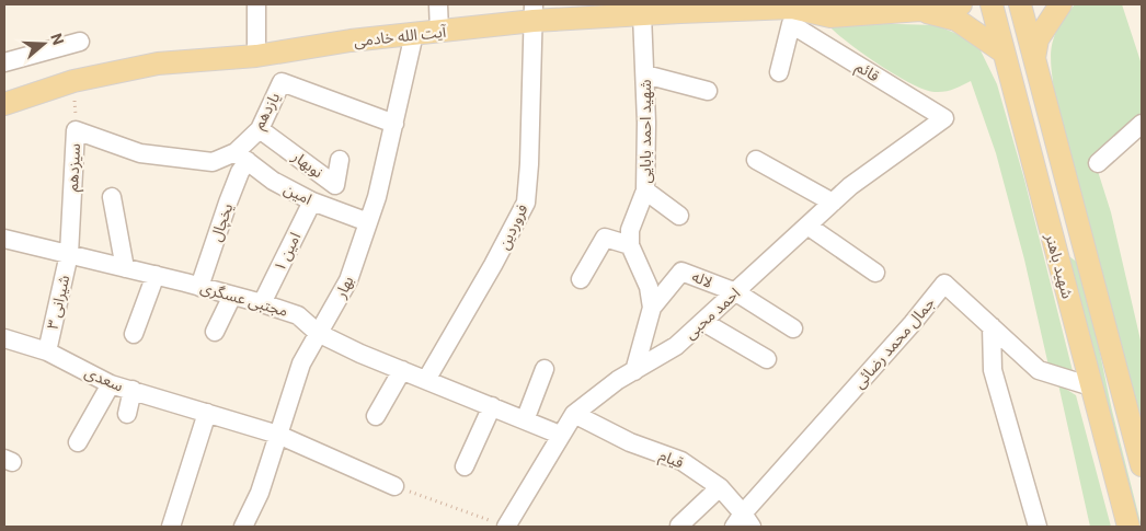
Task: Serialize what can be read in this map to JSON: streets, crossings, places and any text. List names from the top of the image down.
{
  "streets": {
    "main road": ["آیت الله خادمی", "شهید باهنر"],
    "street": [
      "قائم",
      "یازدهم",
      "شهید احمد بابایی",
      "نوبهار",
      "سیزدهم",
      "امین",
      "یخچال",
      "فروردین",
      "امین ۱",
      "لاله",
      "بهار",
      "مجتبی عسگری",
      "شیرانی ۳",
      "احمد محبی",
      "جمال محمد رضائی",
      "سعدی",
      "قیام"
    ]
  },
  "crossings": [
    ["آیت الله خادمی", "قائم"],
    ["آیت الله خادمی", "شهید احمد بابایی"],
    ["آیت الله خادمی", "سیزدهم"],
    ["آیت الله خادمی", "فروردین"],
    ["آیت الله خادمی", "بهار"],
    ["قائم", "احمد محبی"],
    ["یازدهم", "نوبهار"],
    ["یازدهم", "سیزدهم"],
    ["یازدهم", "امین"],
    ["یازدهم", "یخچال"],
    ["یازدهم", "بهار"],
    ["شهید احمد بابایی", "لاله"],
    ["شهید احمد بابایی", "احمد محبی"],
    ["سیزدهم", "مجتبی عسگری"],
    ["سیزدهم", "شیرانی ۳"],
    ["امین", "یخچال"],
    ["امین", "امین ۱"],
    ["امین", "بهار"],
    ["یخچال", "مجتبی عسگری"],
    ["فروردین", "مجتبی عسگری"],
    ["امین ۱", "مجتبی عسگری"],
    ["شهید باهنر", "جمال محمد رضائی"],
    ["لاله", "احمد محبی"],
    ["بهار", "مجتبی عسگری"],
    ["بهار", "سعدی"],
    ["مجتبی عسگری", "شیرانی ۳"],
    ["مجتبی عسگری", "احمد محبی"],
    ["شیرانی ۳", "سعدی"],
    ["احمد محبی", "قیام"],
    ["جمال محمد رضائی", "قیام"]
  ],
  "north": "right"
}
